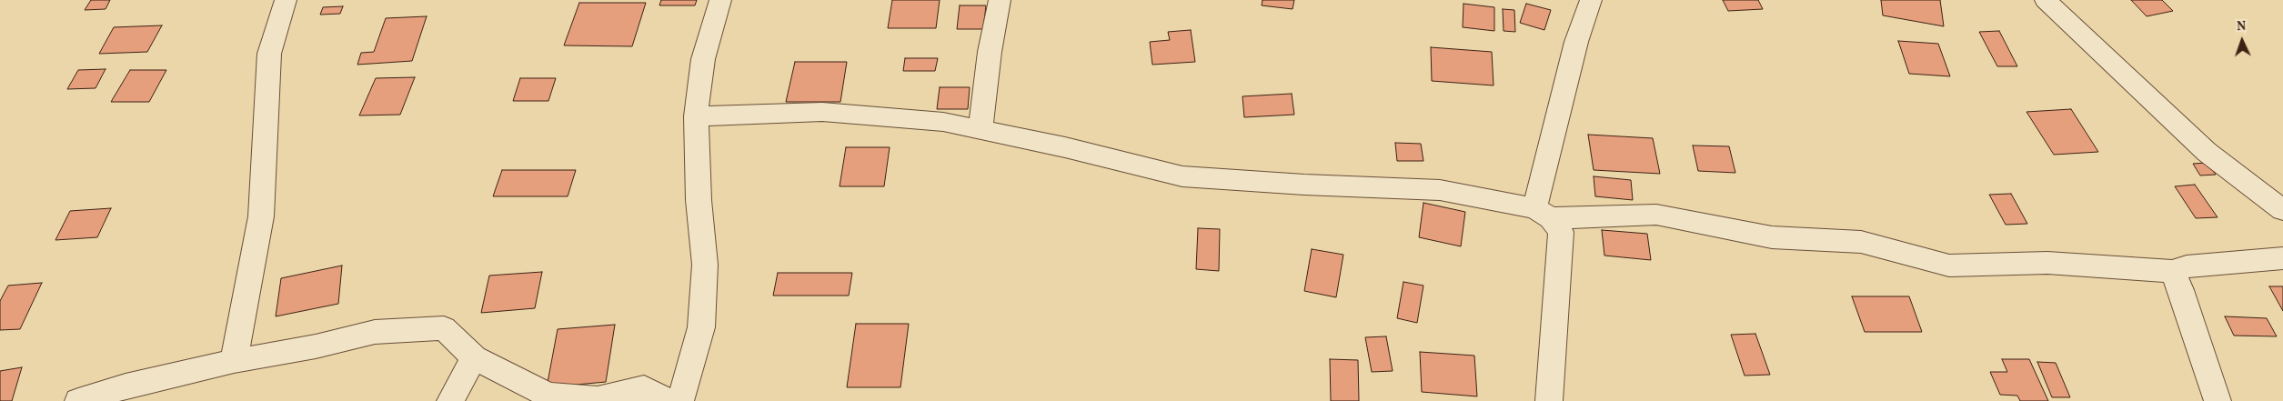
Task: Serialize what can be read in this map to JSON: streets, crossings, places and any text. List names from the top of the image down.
{
  "north": "top"
}
